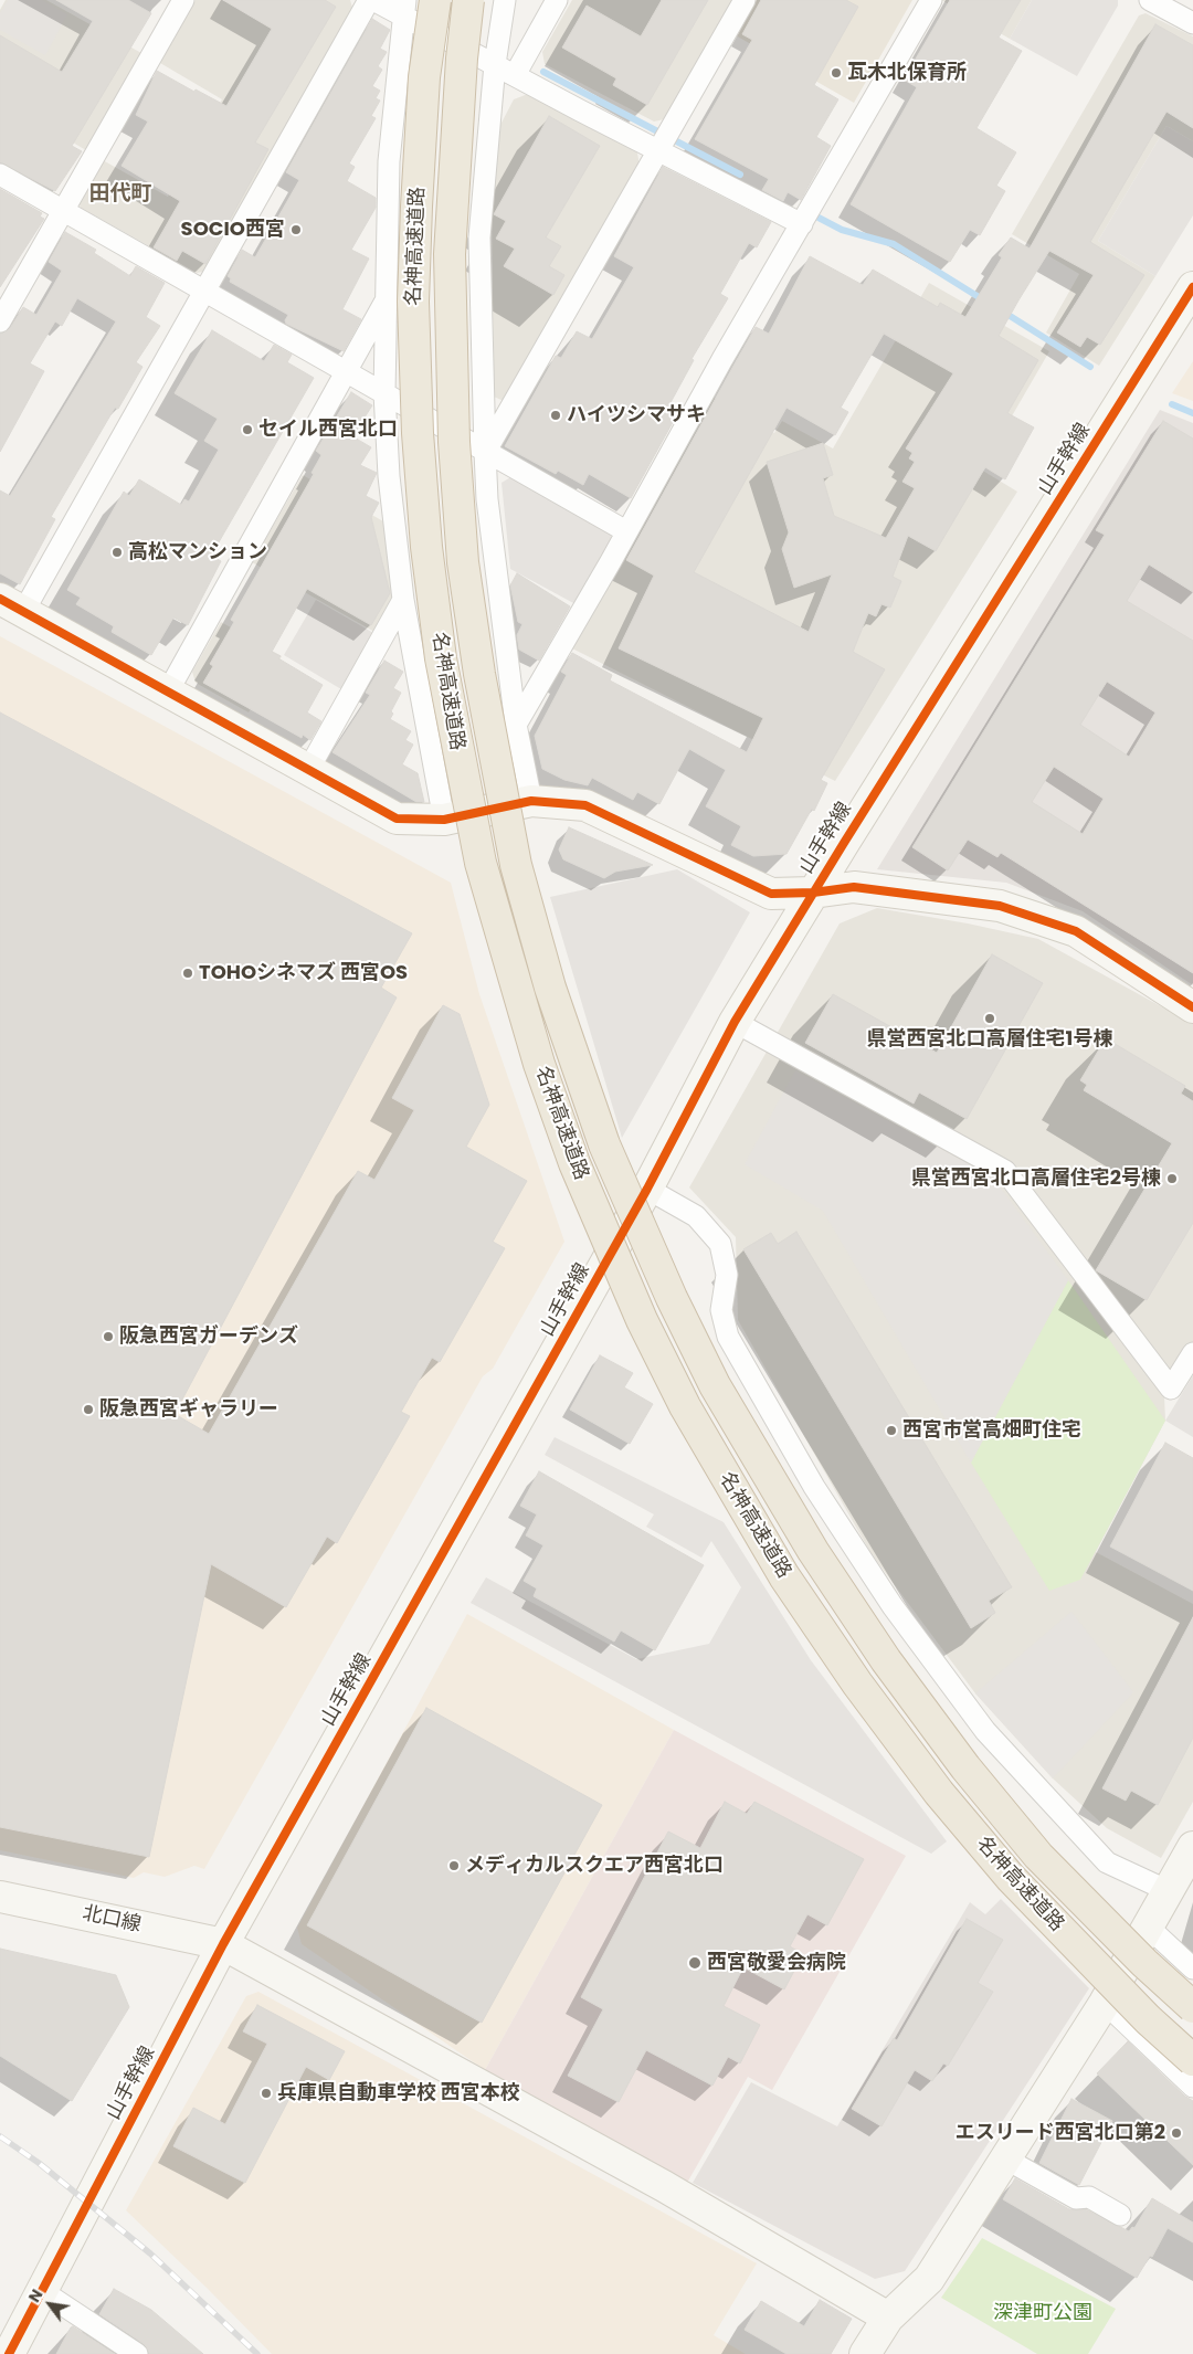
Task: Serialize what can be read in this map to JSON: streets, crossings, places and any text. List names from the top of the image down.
{
  "streets": {
    "highway": ["名神高速道路"],
    "street": ["山手幹線", "北口線"]
  },
  "crossings": [
    ["山手幹線", "北口線"]
  ],
  "districts": ["田代町"],
  "parks": ["深津町公園"],
  "places": [
    "瓦木北保育所",
    "SOCIO西宮",
    "ハイツシマサキ",
    "セイル西宮北口",
    "高松マンション",
    "TOHOシネマズ 西宮OS",
    "県営西宮北口高層住宅1号棟",
    "県営西宮北口高層住宅2号棟",
    "阪急西宮ガーデンズ",
    "阪急西宮ギャラリー",
    "西宮市営高畑町住宅",
    "メディカルスクエア西宮北口",
    "西宮敬愛会病院",
    "兵庫県自動車学校 西宮本校",
    "エスリード西宮北口第2"
  ],
  "north": "top left"
}
